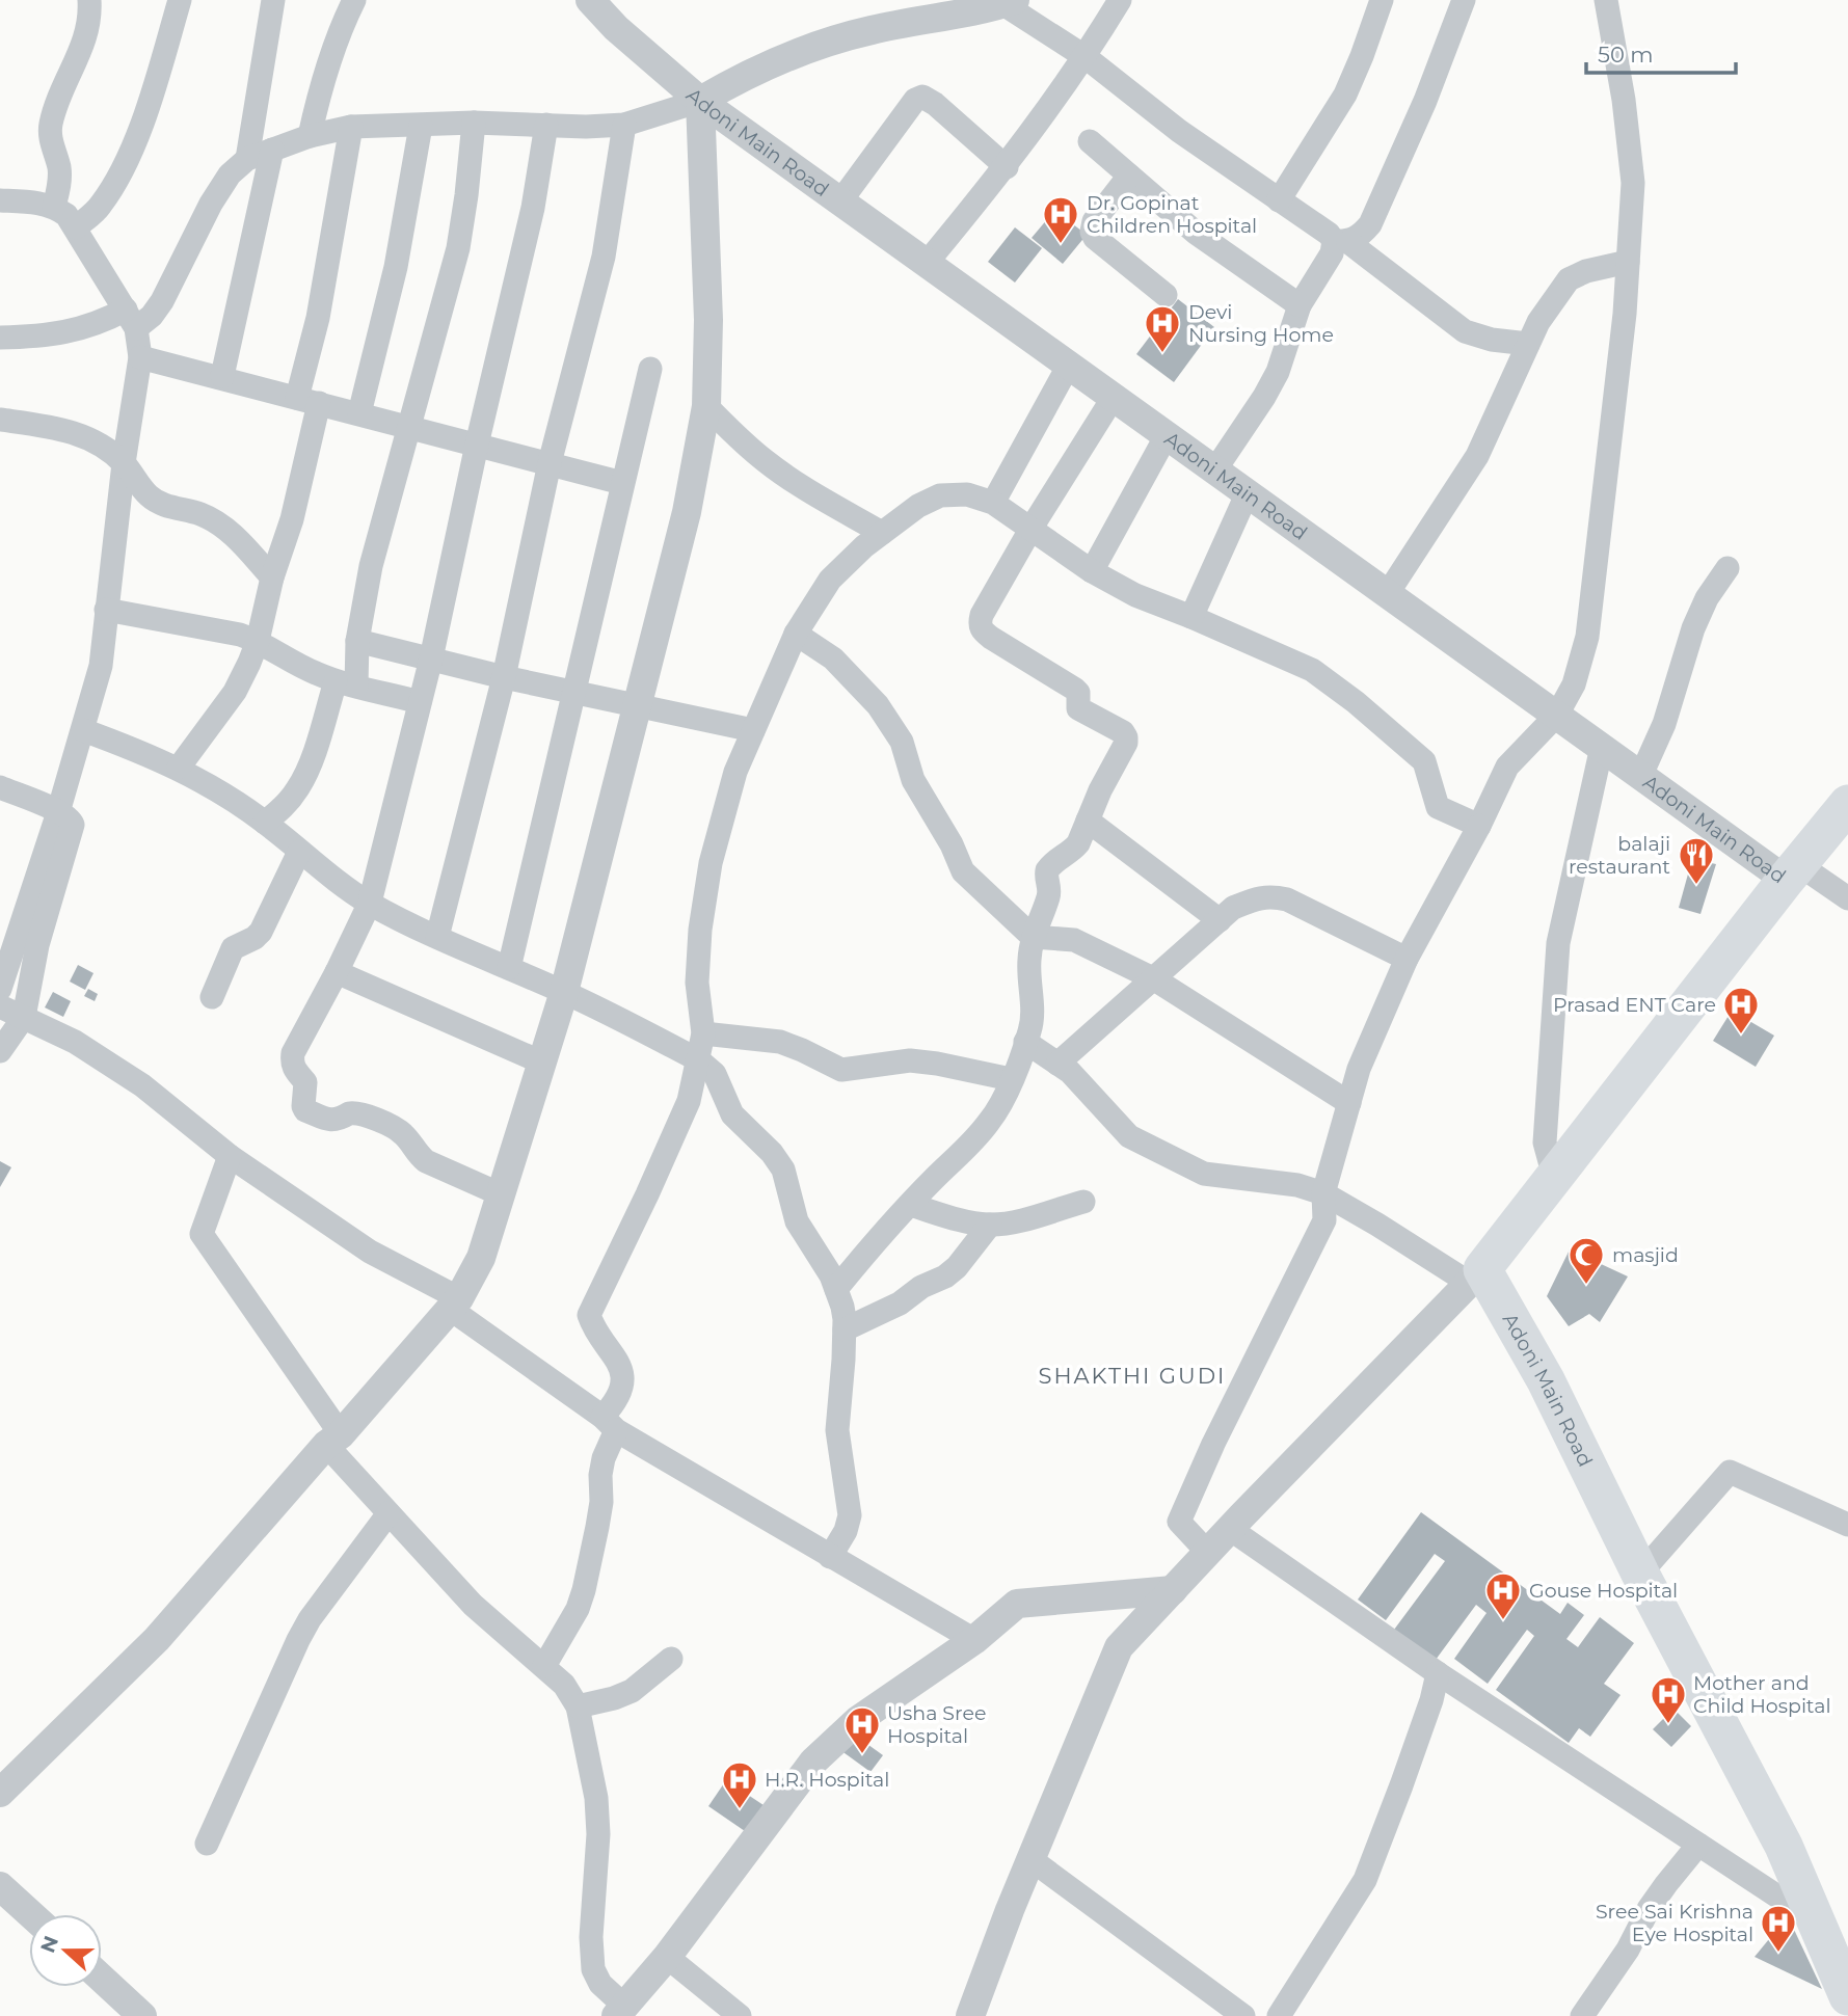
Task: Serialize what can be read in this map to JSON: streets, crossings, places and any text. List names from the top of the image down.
{
  "streets": {
    "main road": ["Adoni Main Road"]
  },
  "districts": ["SHAKTHI GUDI"],
  "places": {
    "hospital": [
      "Dr. Gopinat Children Hospital",
      "Devi Nursing Home",
      "Prasad ENT Care",
      "Gouse Hospital",
      "Mother and Child Hospital",
      "Usha Sree Hospital",
      "H.R. Hospital",
      "Sree Sai Krishna Eye Hospital"
    ],
    "restaurant": ["balaji restaurant"],
    "mosque": ["masjid"]
  },
  "scale_bar": "50 m",
  "north": "left"
}
